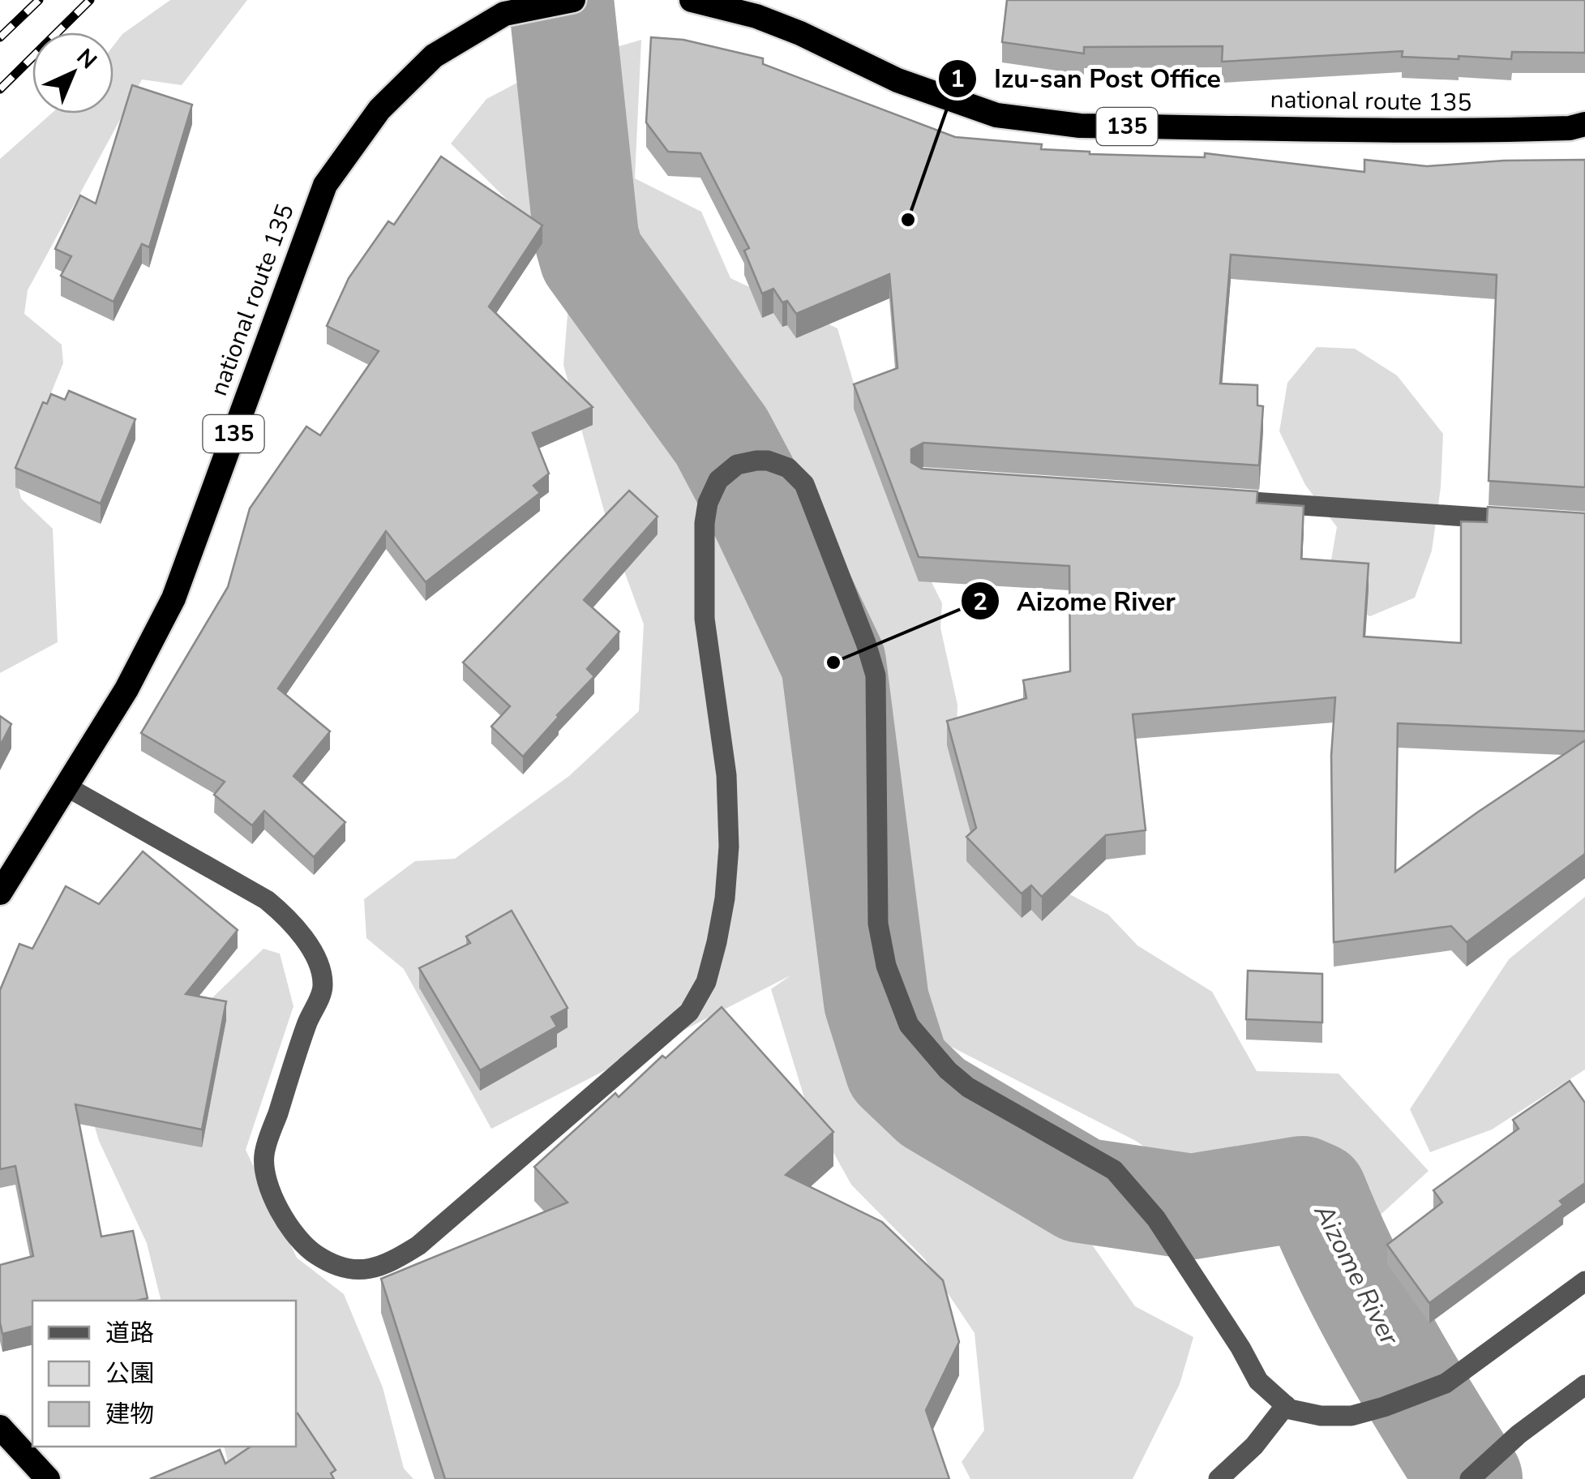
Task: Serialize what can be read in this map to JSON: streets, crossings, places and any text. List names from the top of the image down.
{
  "streets": {
    "highway": ["national route 135", "135"]
  },
  "water": ["Aizome River"],
  "places": ["Izu-san Post Office", "Aizome River"],
  "legend": ["道路", "公園", "建物"],
  "north": "top right"
}
